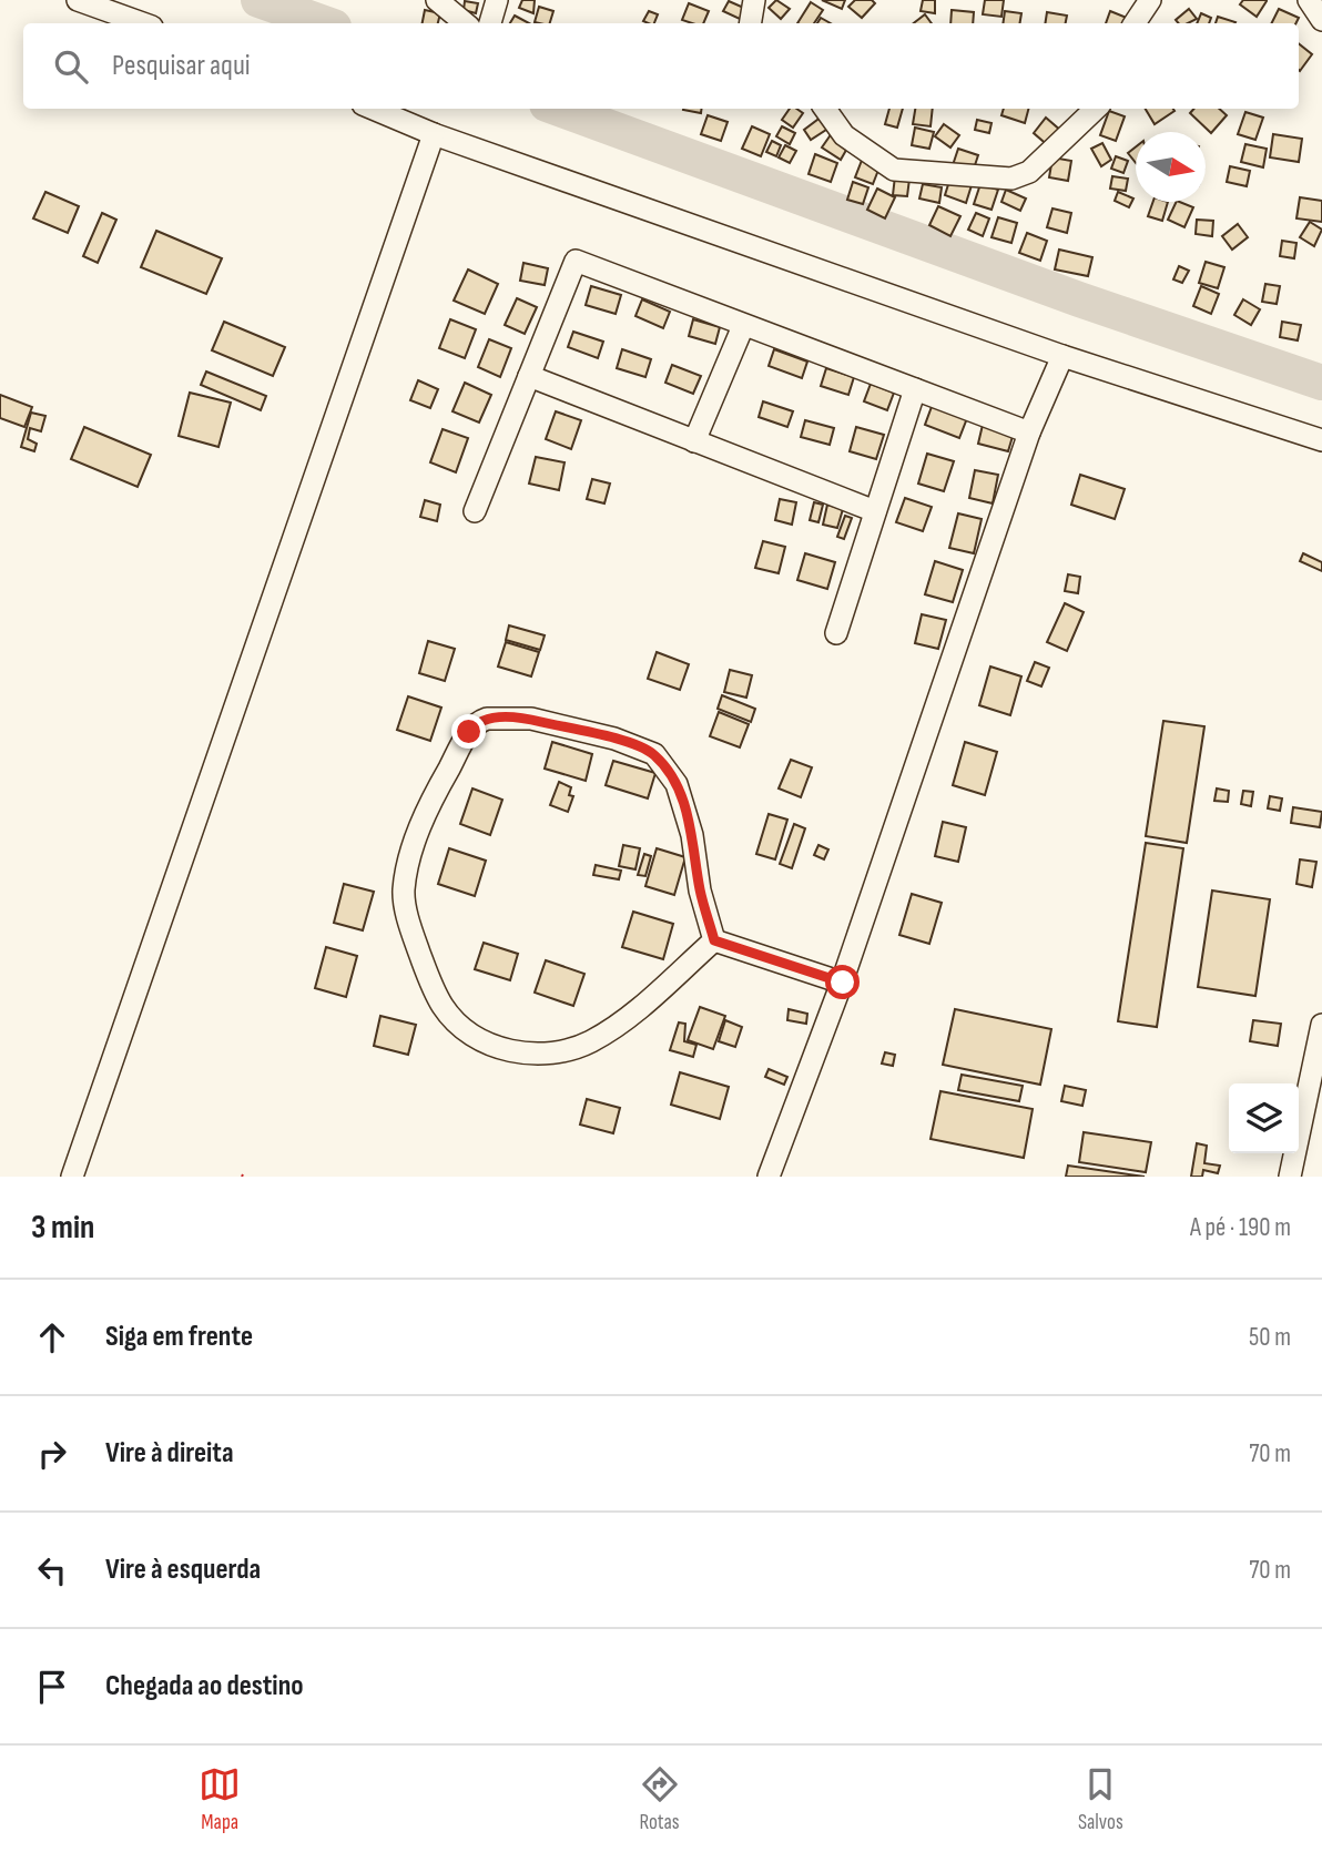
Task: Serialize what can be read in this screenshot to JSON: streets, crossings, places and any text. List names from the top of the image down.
{
  "north": "right",
  "page": {
    "search": "Pesquisar aqui",
    "heading": ["3 min", "A pé · 190 m"],
    "list": [
      ["Siga em frente", "50 m"],
      ["Vire à direita", "70 m"],
      ["Vire à esquerda", "70 m"],
      "Chegada ao destino"
    ],
    "nav": ["Mapa", "Rotas", "Salvos"]
  }
}
